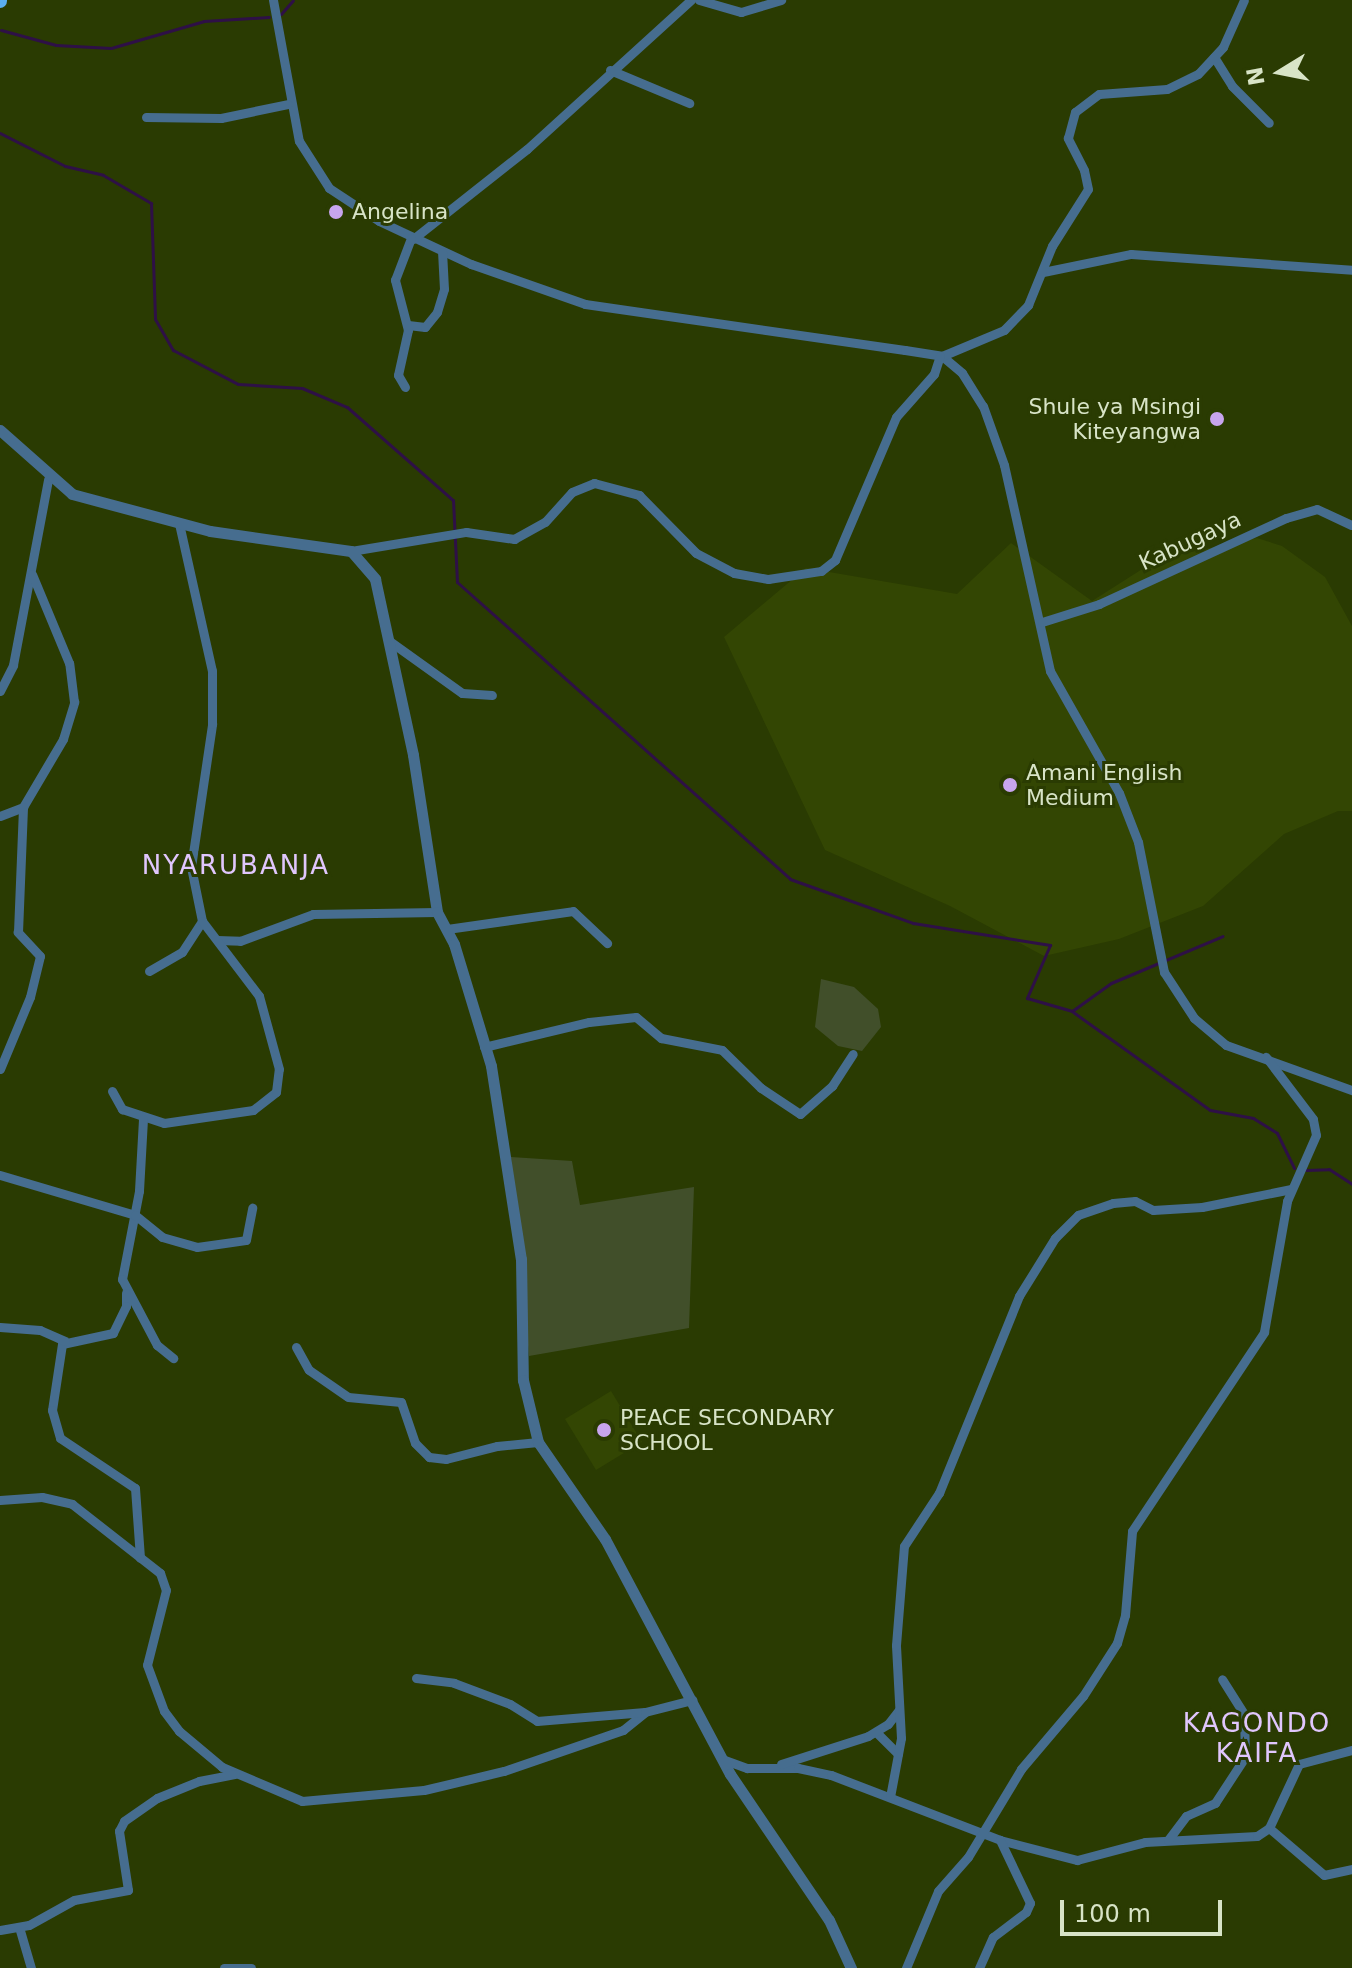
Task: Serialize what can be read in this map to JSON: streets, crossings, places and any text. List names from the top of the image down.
{
  "streets": {
    "street": ["Kabugaya"]
  },
  "districts": ["NYARUBANJA", "KAGONDO KAIFA"],
  "places": [
    "Angelina",
    "Shule ya Msingi Kiteyangwa",
    "Amani English Medium",
    "PEACE SECONDARY SCHOOL"
  ],
  "scale_bar": "100 m",
  "north": "left"
}
